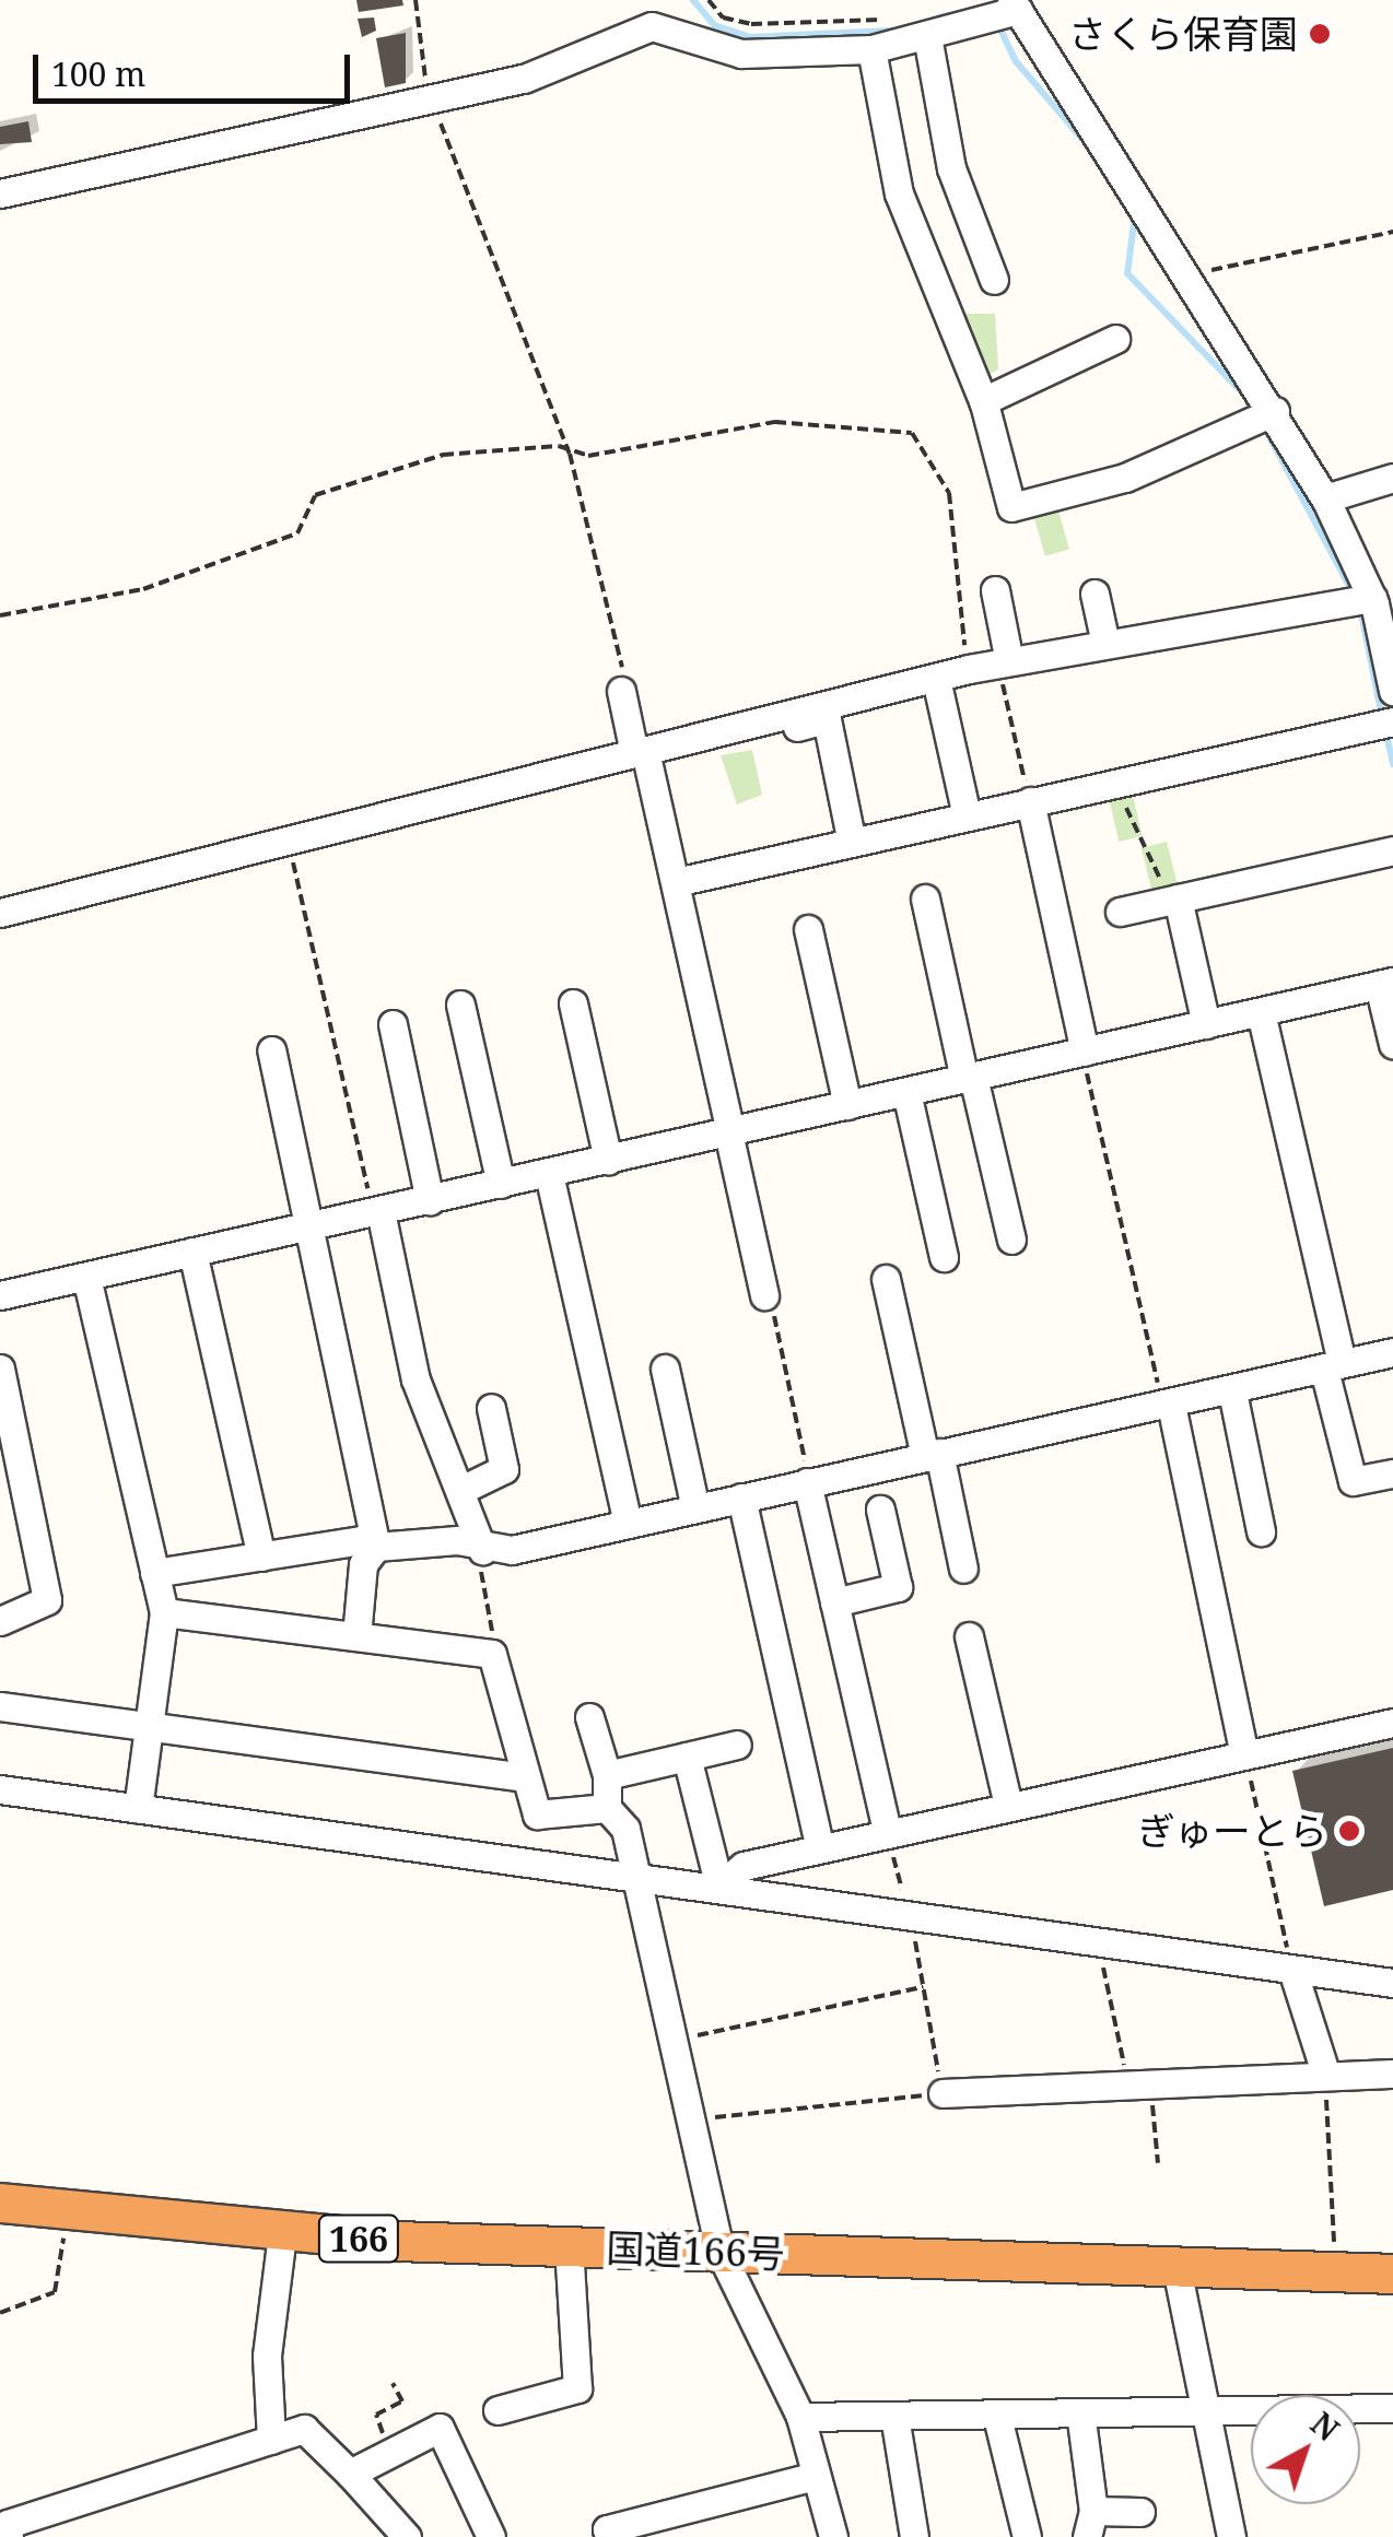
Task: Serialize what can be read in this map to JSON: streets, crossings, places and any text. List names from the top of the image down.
{
  "streets": {
    "highway": ["166", "国道166号"]
  },
  "places": ["さくら保育園", "ぎゅーとら"],
  "scale_bar": "100 m",
  "north": "top right"
}
